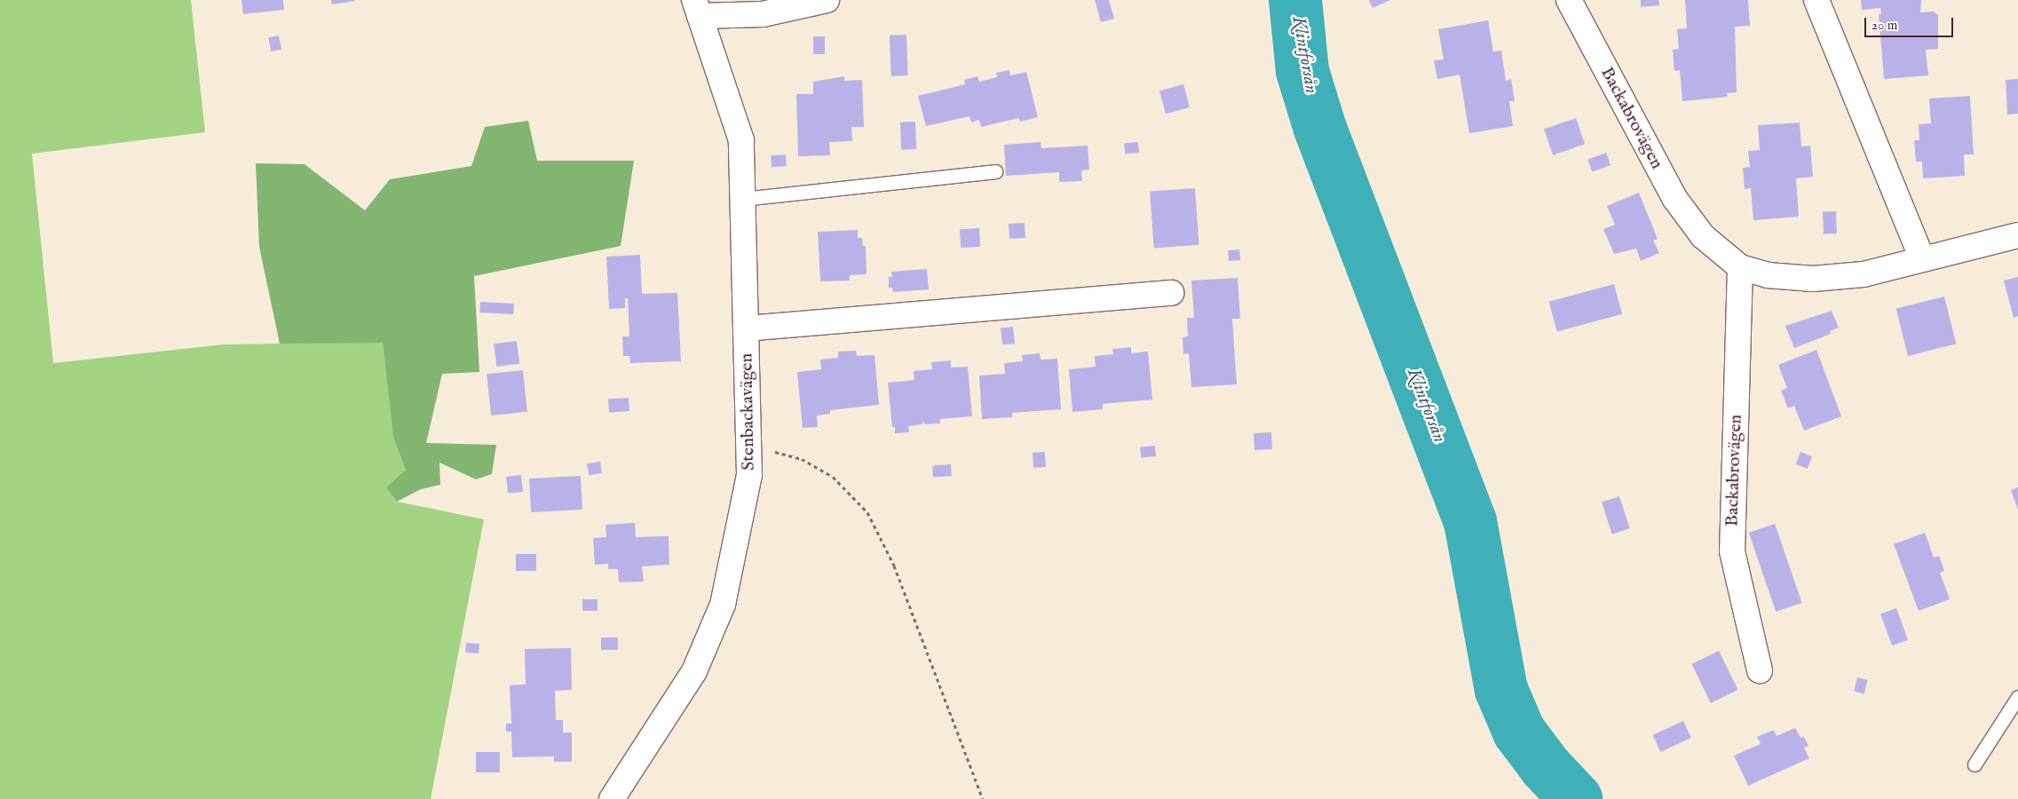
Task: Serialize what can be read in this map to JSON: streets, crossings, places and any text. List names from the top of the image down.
{
  "streets": {
    "street": ["Backabrovägen", "Stenbackavägen"]
  },
  "water": ["Klintforsån"],
  "scale_bar": "20 m"
}
